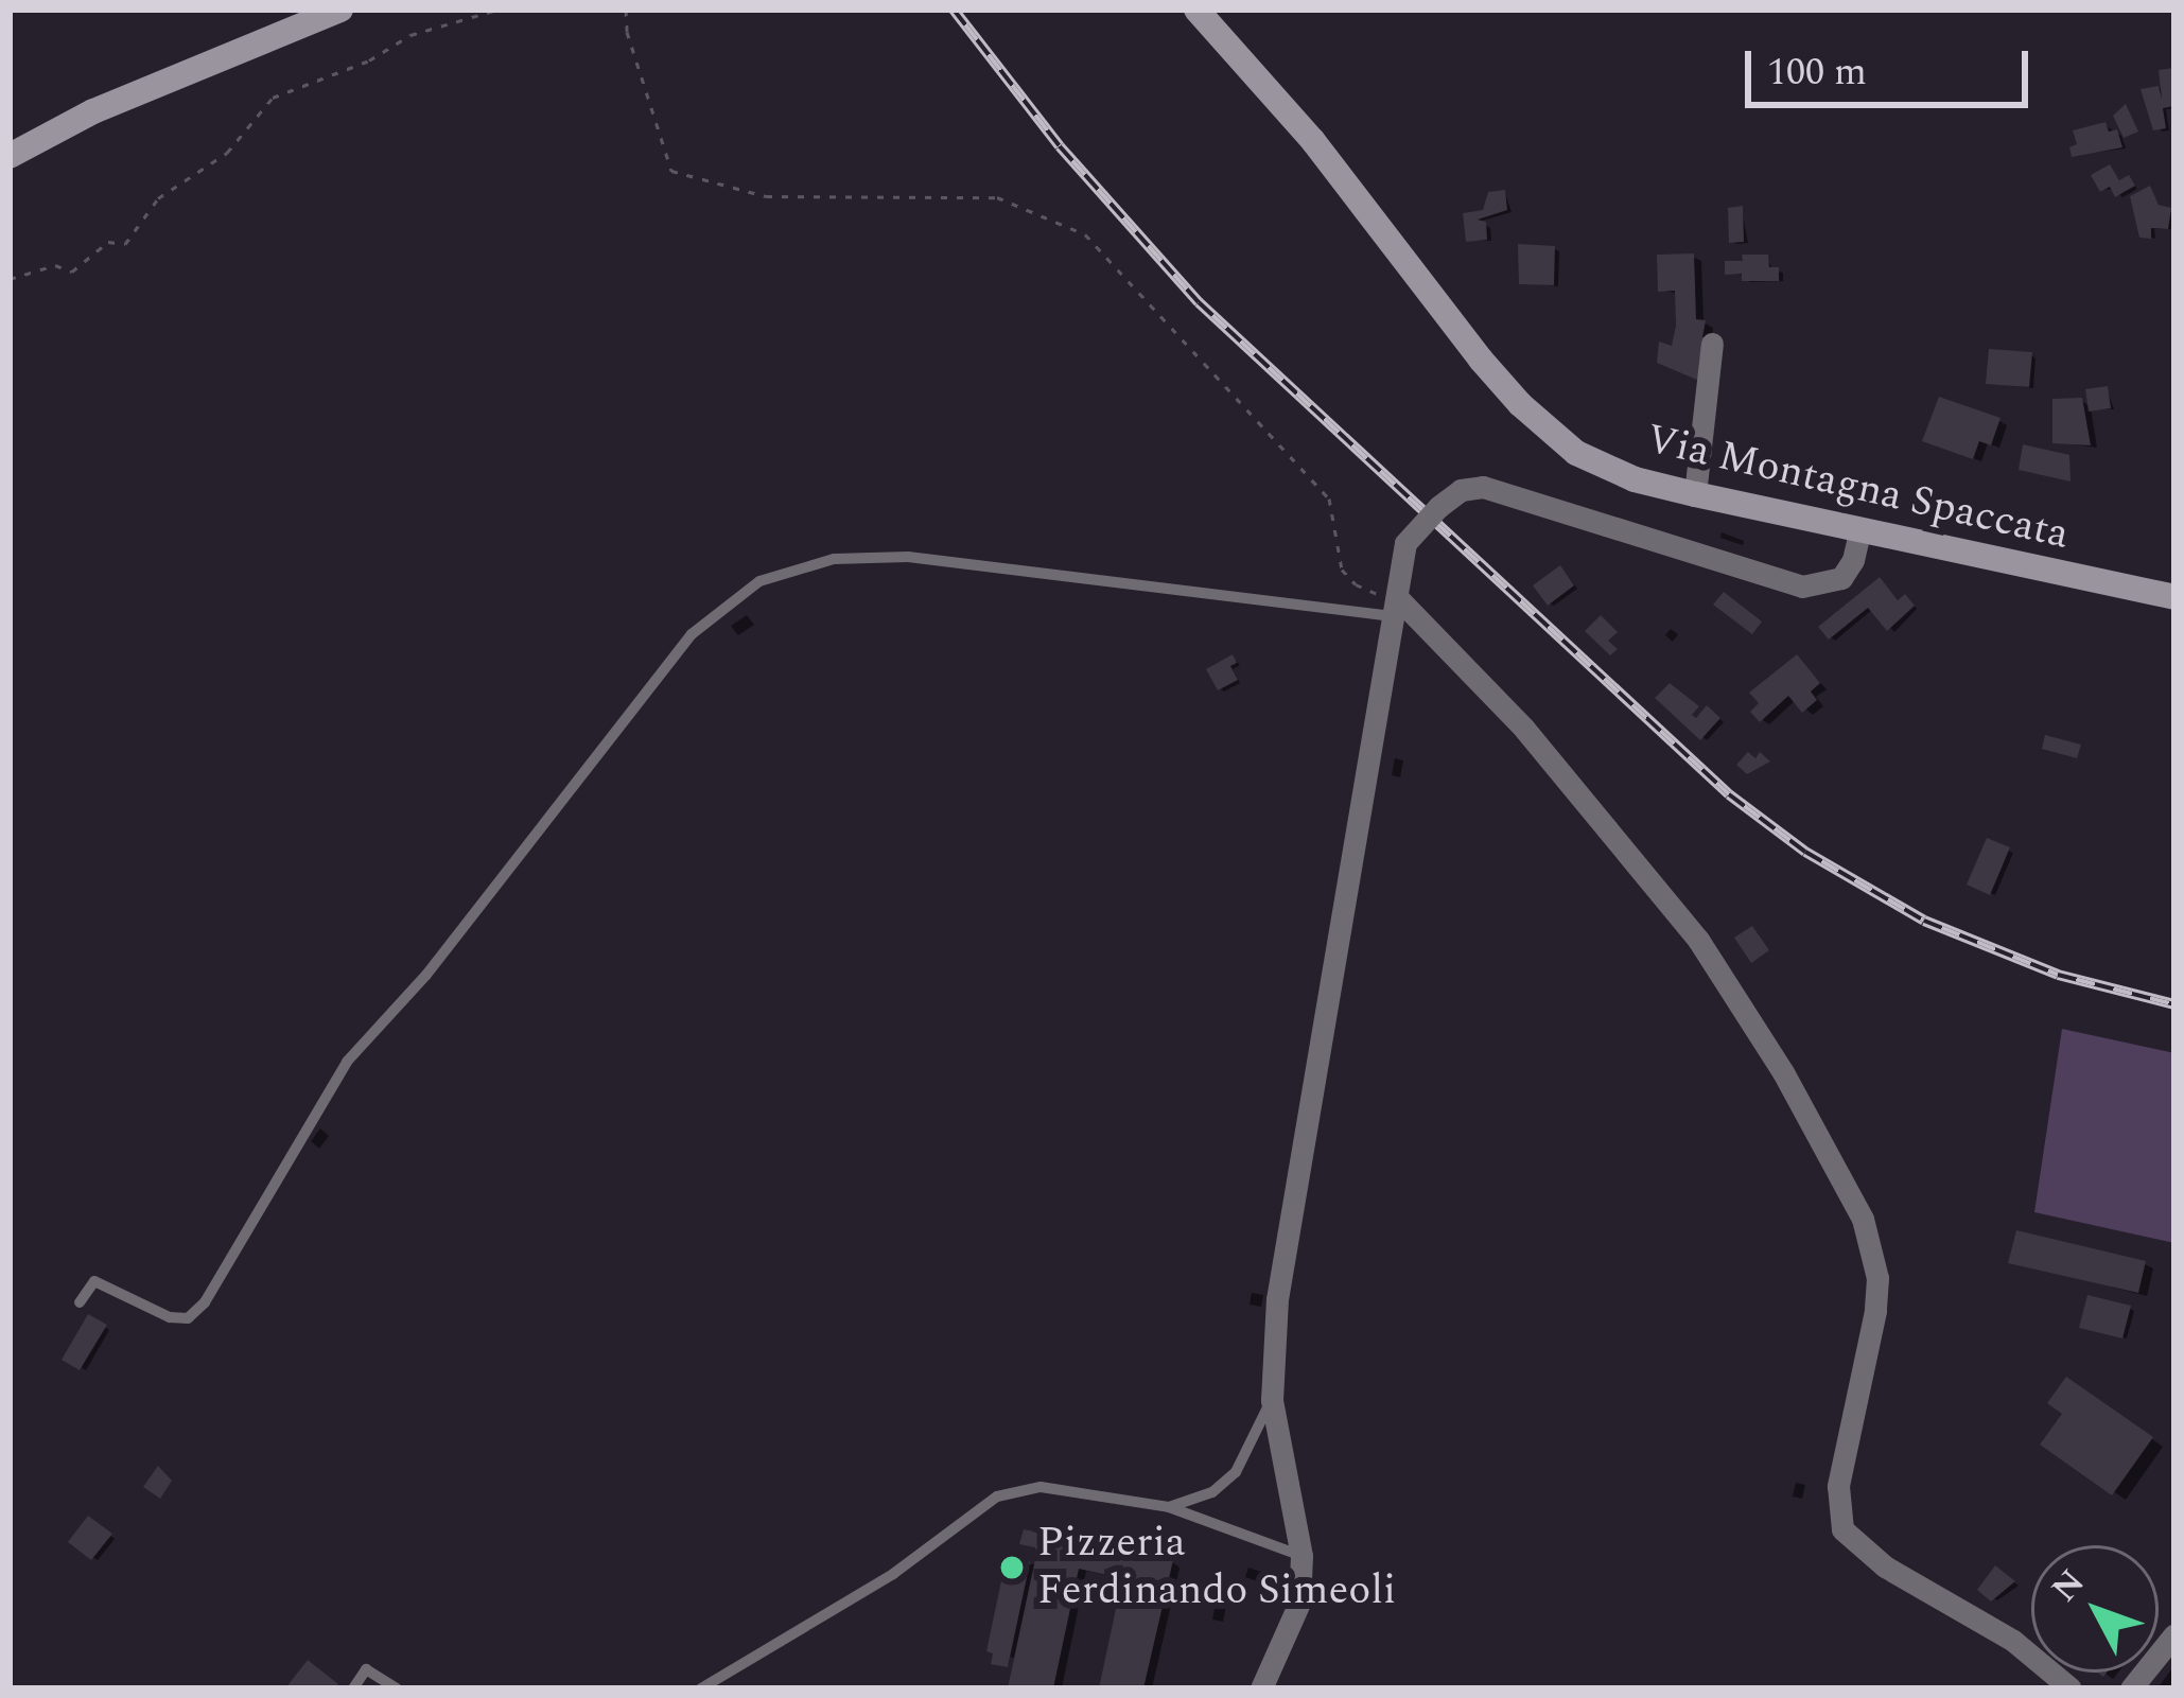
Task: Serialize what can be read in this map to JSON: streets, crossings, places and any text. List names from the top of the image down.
{
  "streets": {
    "main road": ["Via Montagna Spaccata"]
  },
  "places": ["Pizzeria Ferdinando Simeoli"],
  "scale_bar": "100 m",
  "north": "top left"
}
